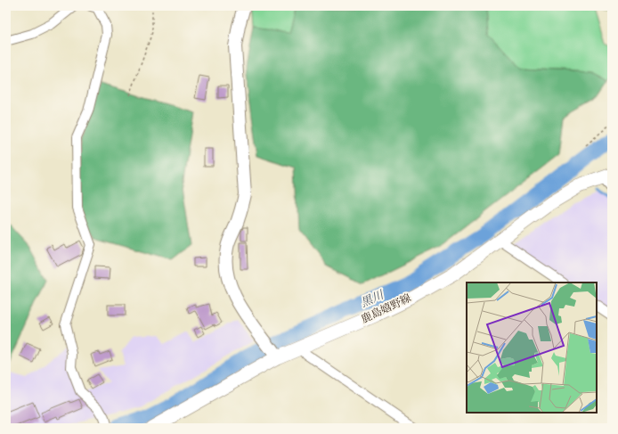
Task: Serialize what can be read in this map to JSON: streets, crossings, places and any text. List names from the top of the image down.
{
  "streets": {
    "main road": ["鹿島嬉野線"]
  },
  "water": ["黒川"]
}
